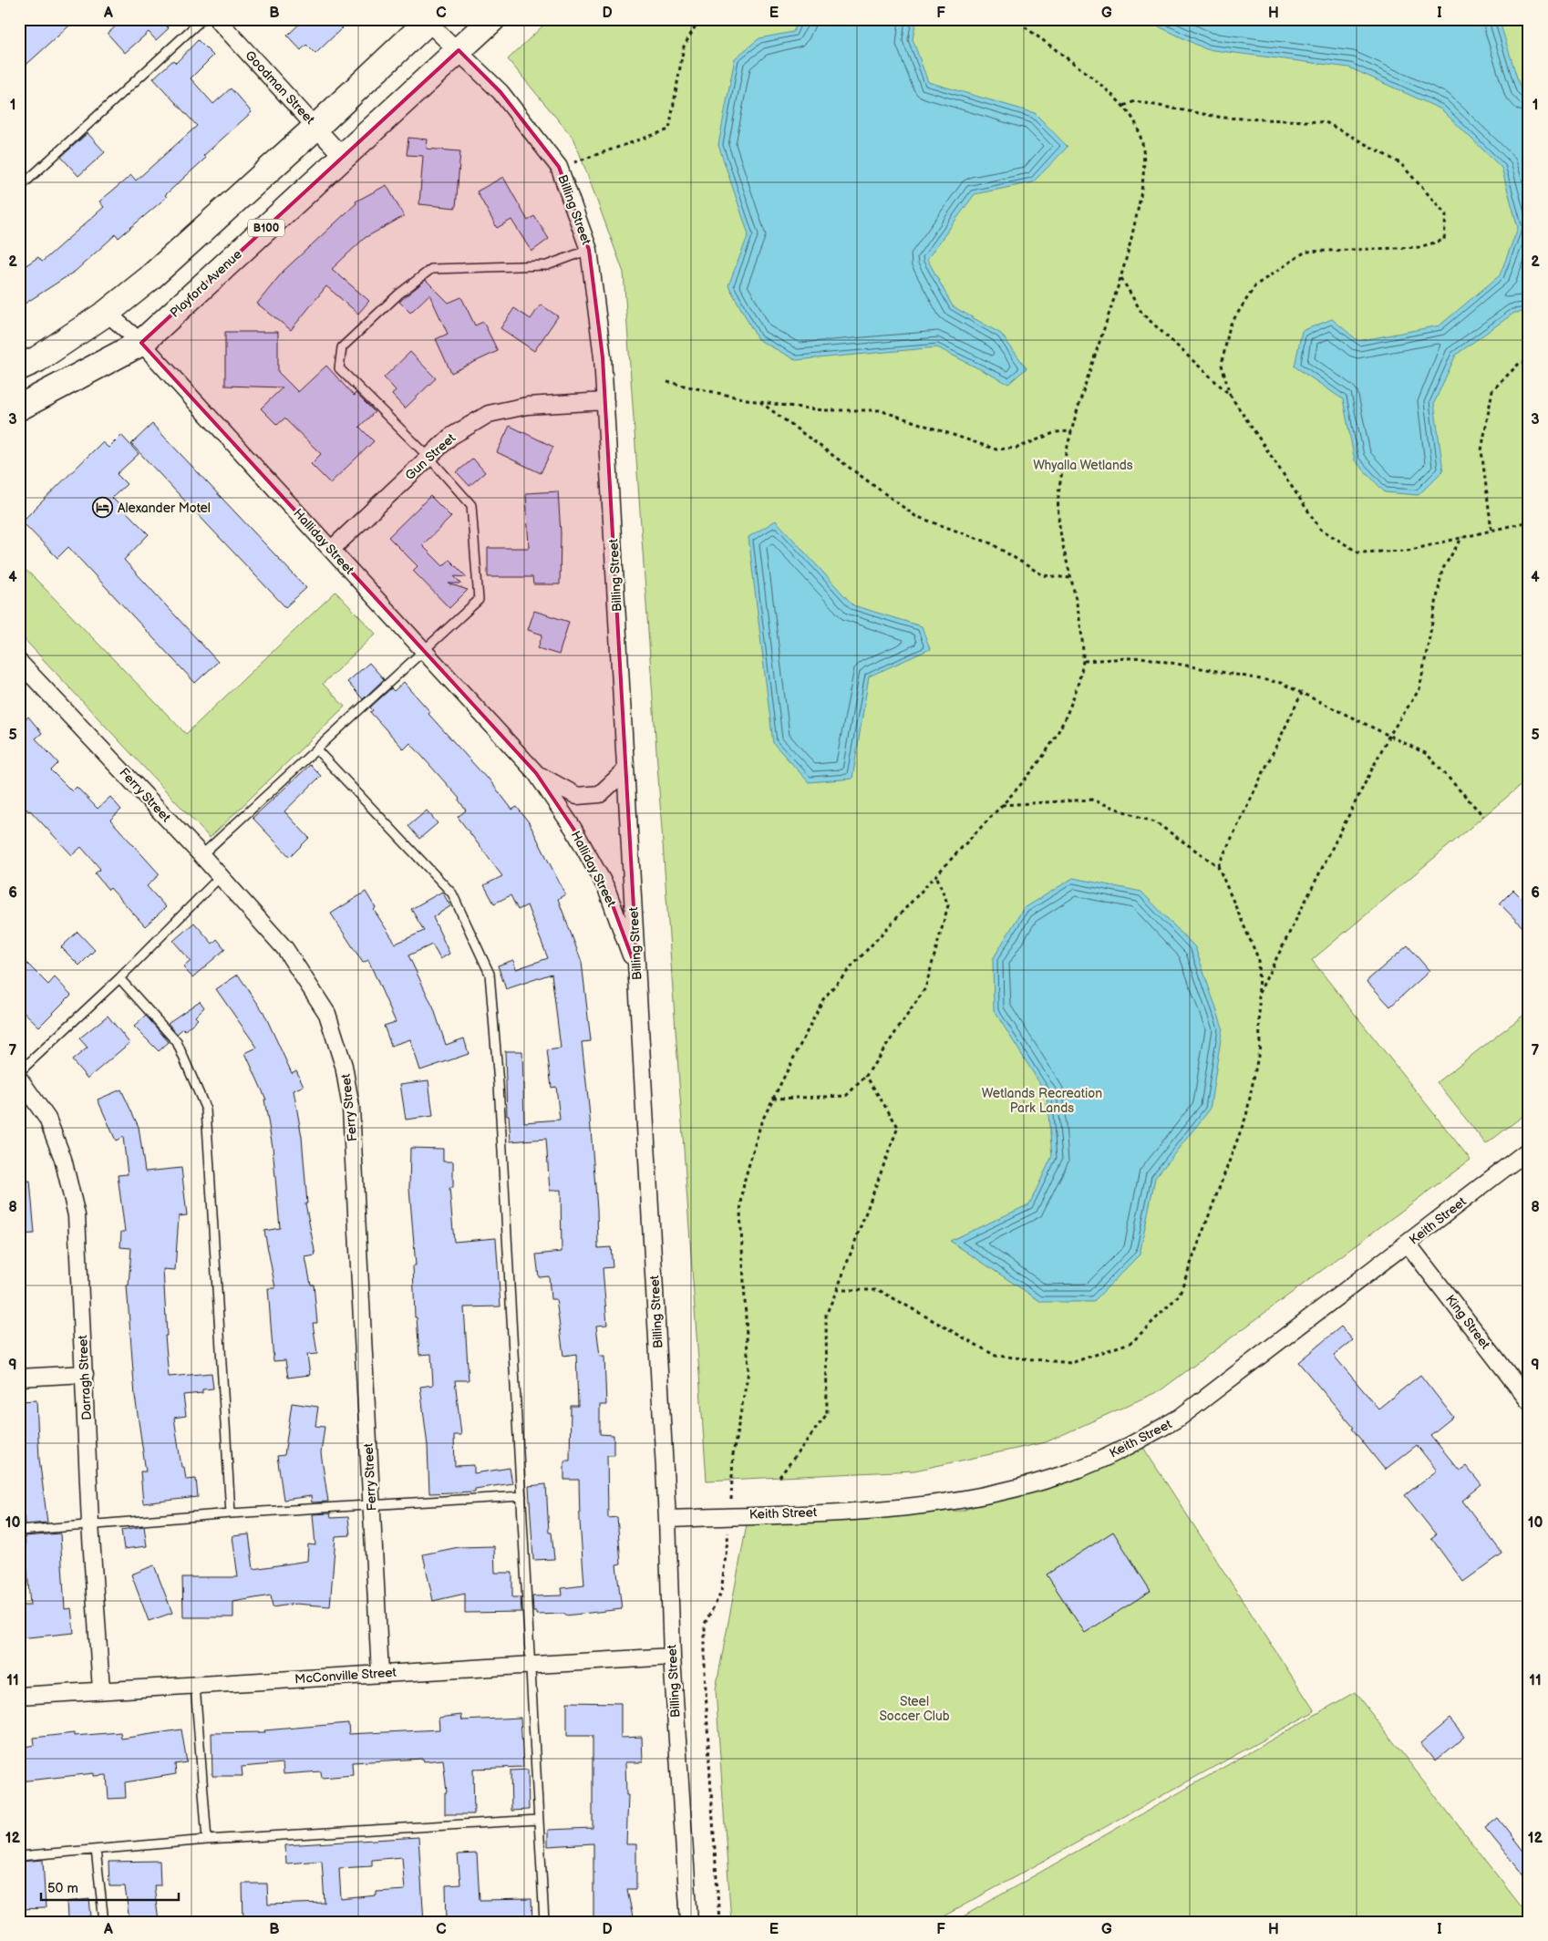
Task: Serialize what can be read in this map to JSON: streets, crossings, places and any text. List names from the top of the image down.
{
  "streets": {
    "highway": ["B100", "Playford Avenue"],
    "street": [
      "Goodman Street",
      "Billing Street",
      "Gun Street",
      "Halliday Street",
      "Ferry Street",
      "Keith Street",
      "King Street",
      "Darragh Street",
      "McConville Street"
    ]
  },
  "crossings": [
    ["Goodman Street", "Playford Avenue"],
    ["Billing Street", "Playford Avenue"],
    ["Billing Street", "Gun Street"],
    ["Billing Street", "Halliday Street"],
    ["Billing Street", "Keith Street"],
    ["Billing Street", "McConville Street"],
    ["Playford Avenue", "Halliday Street"],
    ["Gun Street", "Halliday Street"],
    ["Ferry Street", "McConville Street"],
    ["Keith Street", "King Street"],
    ["Darragh Street", "McConville Street"]
  ],
  "parks": ["Whyalla Wetlands", "Wetlands Recreation Park Lands", "Steel Soccer Club"],
  "places": {
    "hotel": ["Alexander Motel"]
  },
  "scale_bar": "50 m",
  "grid": {
    "columns": [
      "A",
      "B",
      "C",
      "D",
      "E",
      "F",
      "G",
      "H",
      "I"
    ],
    "rows": [
      "1",
      "2",
      "3",
      "4",
      "5",
      "6",
      "7",
      "8",
      "9",
      "10",
      "11",
      "12"
    ]
  }
}
